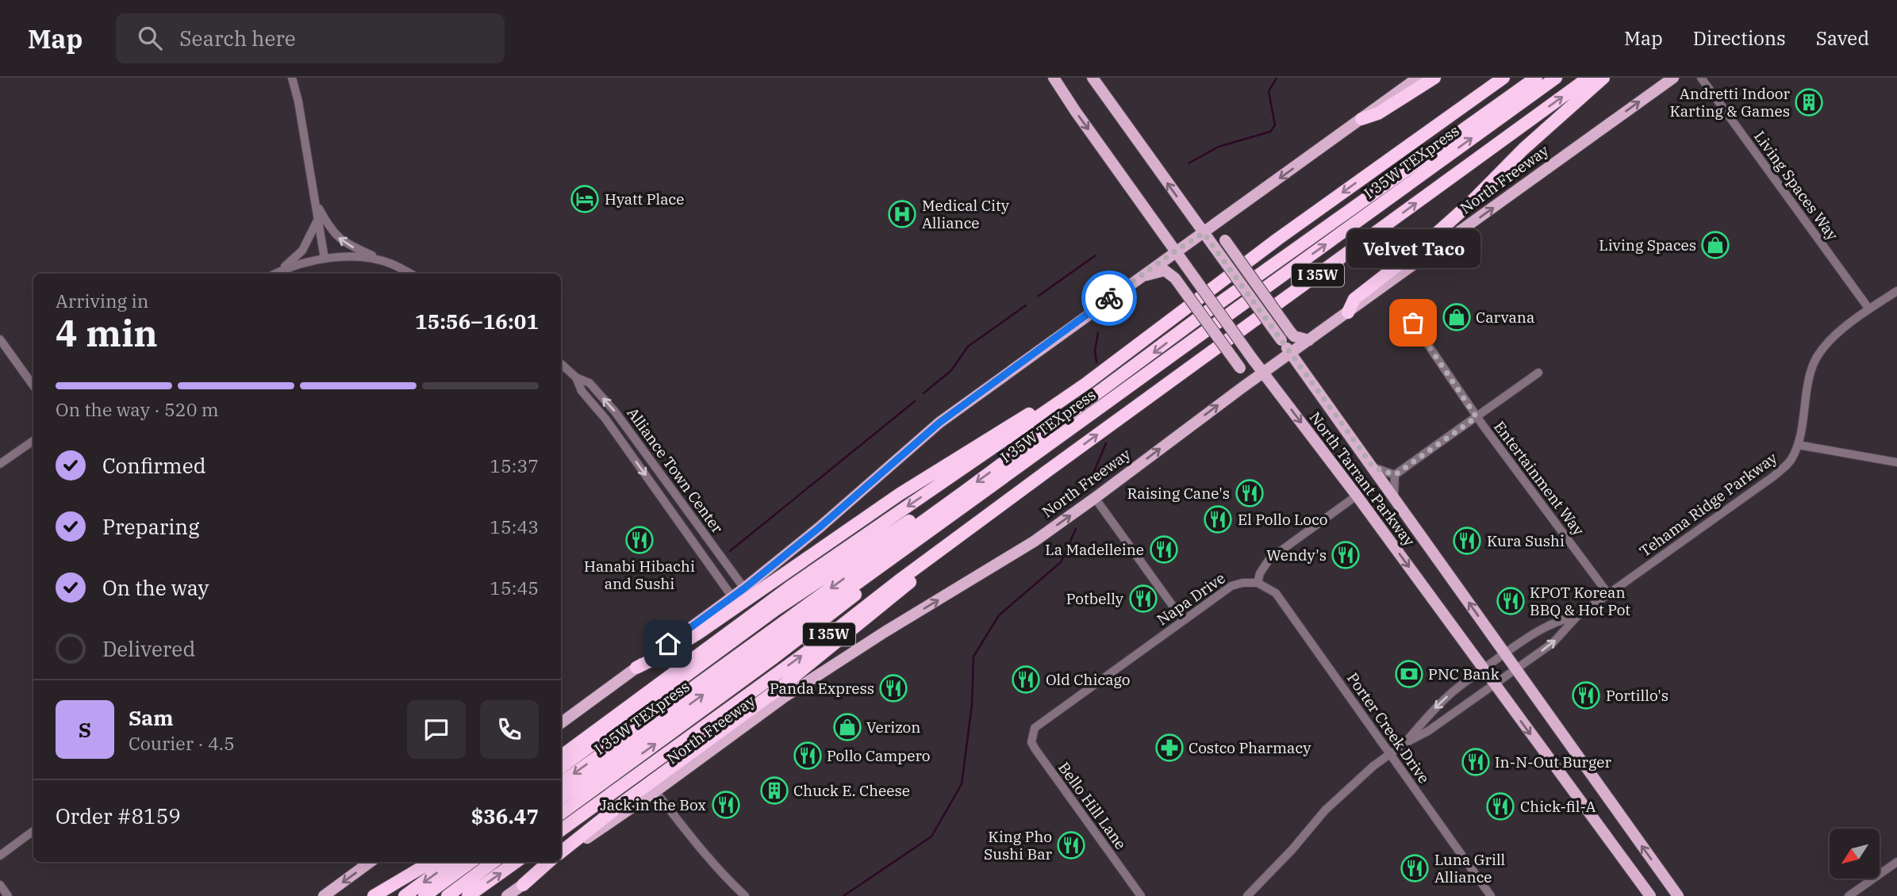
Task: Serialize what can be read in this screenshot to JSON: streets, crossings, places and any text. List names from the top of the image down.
{
  "streets": {
    "highway": ["I 35W TEXpress", "North Freeway", "I 35W"],
    "main road": ["North Tarrant Parkway"],
    "street": [
      "Living Spaces Way",
      "Alliance Town Center",
      "Entertainment Way",
      "Tehama Ridge Parkway",
      "Napa Drive",
      "Porter Creek Drive",
      "Bello Hill Lane"
    ]
  },
  "crossings": [
    ["North Freeway", "North Tarrant Parkway"],
    ["Living Spaces Way", "Tehama Ridge Parkway"],
    ["Entertainment Way", "Tehama Ridge Parkway"],
    ["North Tarrant Parkway", "Tehama Ridge Parkway"],
    ["Tehama Ridge Parkway", "Porter Creek Drive"],
    ["Napa Drive", "Porter Creek Drive"],
    ["Napa Drive", "Bello Hill Lane"]
  ],
  "places": {
    "building": ["Andretti Indoor Karting & Games", "Chuck E. Cheese"],
    "hotel": ["Hyatt Place"],
    "hospital": ["Medical City Alliance"],
    "shop": ["Living Spaces", "Carvana", "Verizon"],
    "other": ["Velvet Taco"],
    "restaurant": [
      "Raising Cane's",
      "El Pollo Loco",
      "Hanabi Hibachi and Sushi",
      "Kura Sushi",
      "La Madelleine",
      "Wendy's",
      "Potbelly",
      "KPOT Korean BBQ & Hot Pot",
      "Old Chicago",
      "Panda Express",
      "Portillo's",
      "Pollo Campero",
      "In-N-Out Burger",
      "Jack in the Box",
      "Chick-fil-A",
      "King Pho Sushi Bar",
      "Luna Grill Alliance"
    ],
    "bank": ["PNC Bank"],
    "pharmacy": ["Costco Pharmacy"]
  },
  "north": "bottom left",
  "page": {
    "header": "Map",
    "search": "Search here",
    "nav": ["Map", "Directions", "Saved"],
    "bubble": "Velvet Taco",
    "heading": ["4 min", "Arriving in", "15:56–16:01"],
    "panel": [
      "Sam",
      "Courier · 4.5",
      "Order #8159",
      "$36.47"
    ],
    "bar": "On the way · 520 m",
    "list": [
      ["Confirmed", "15:37"],
      ["Preparing", "15:43"],
      ["On the way", "15:45"],
      "Delivered"
    ],
    "round": "S"
  }
}
